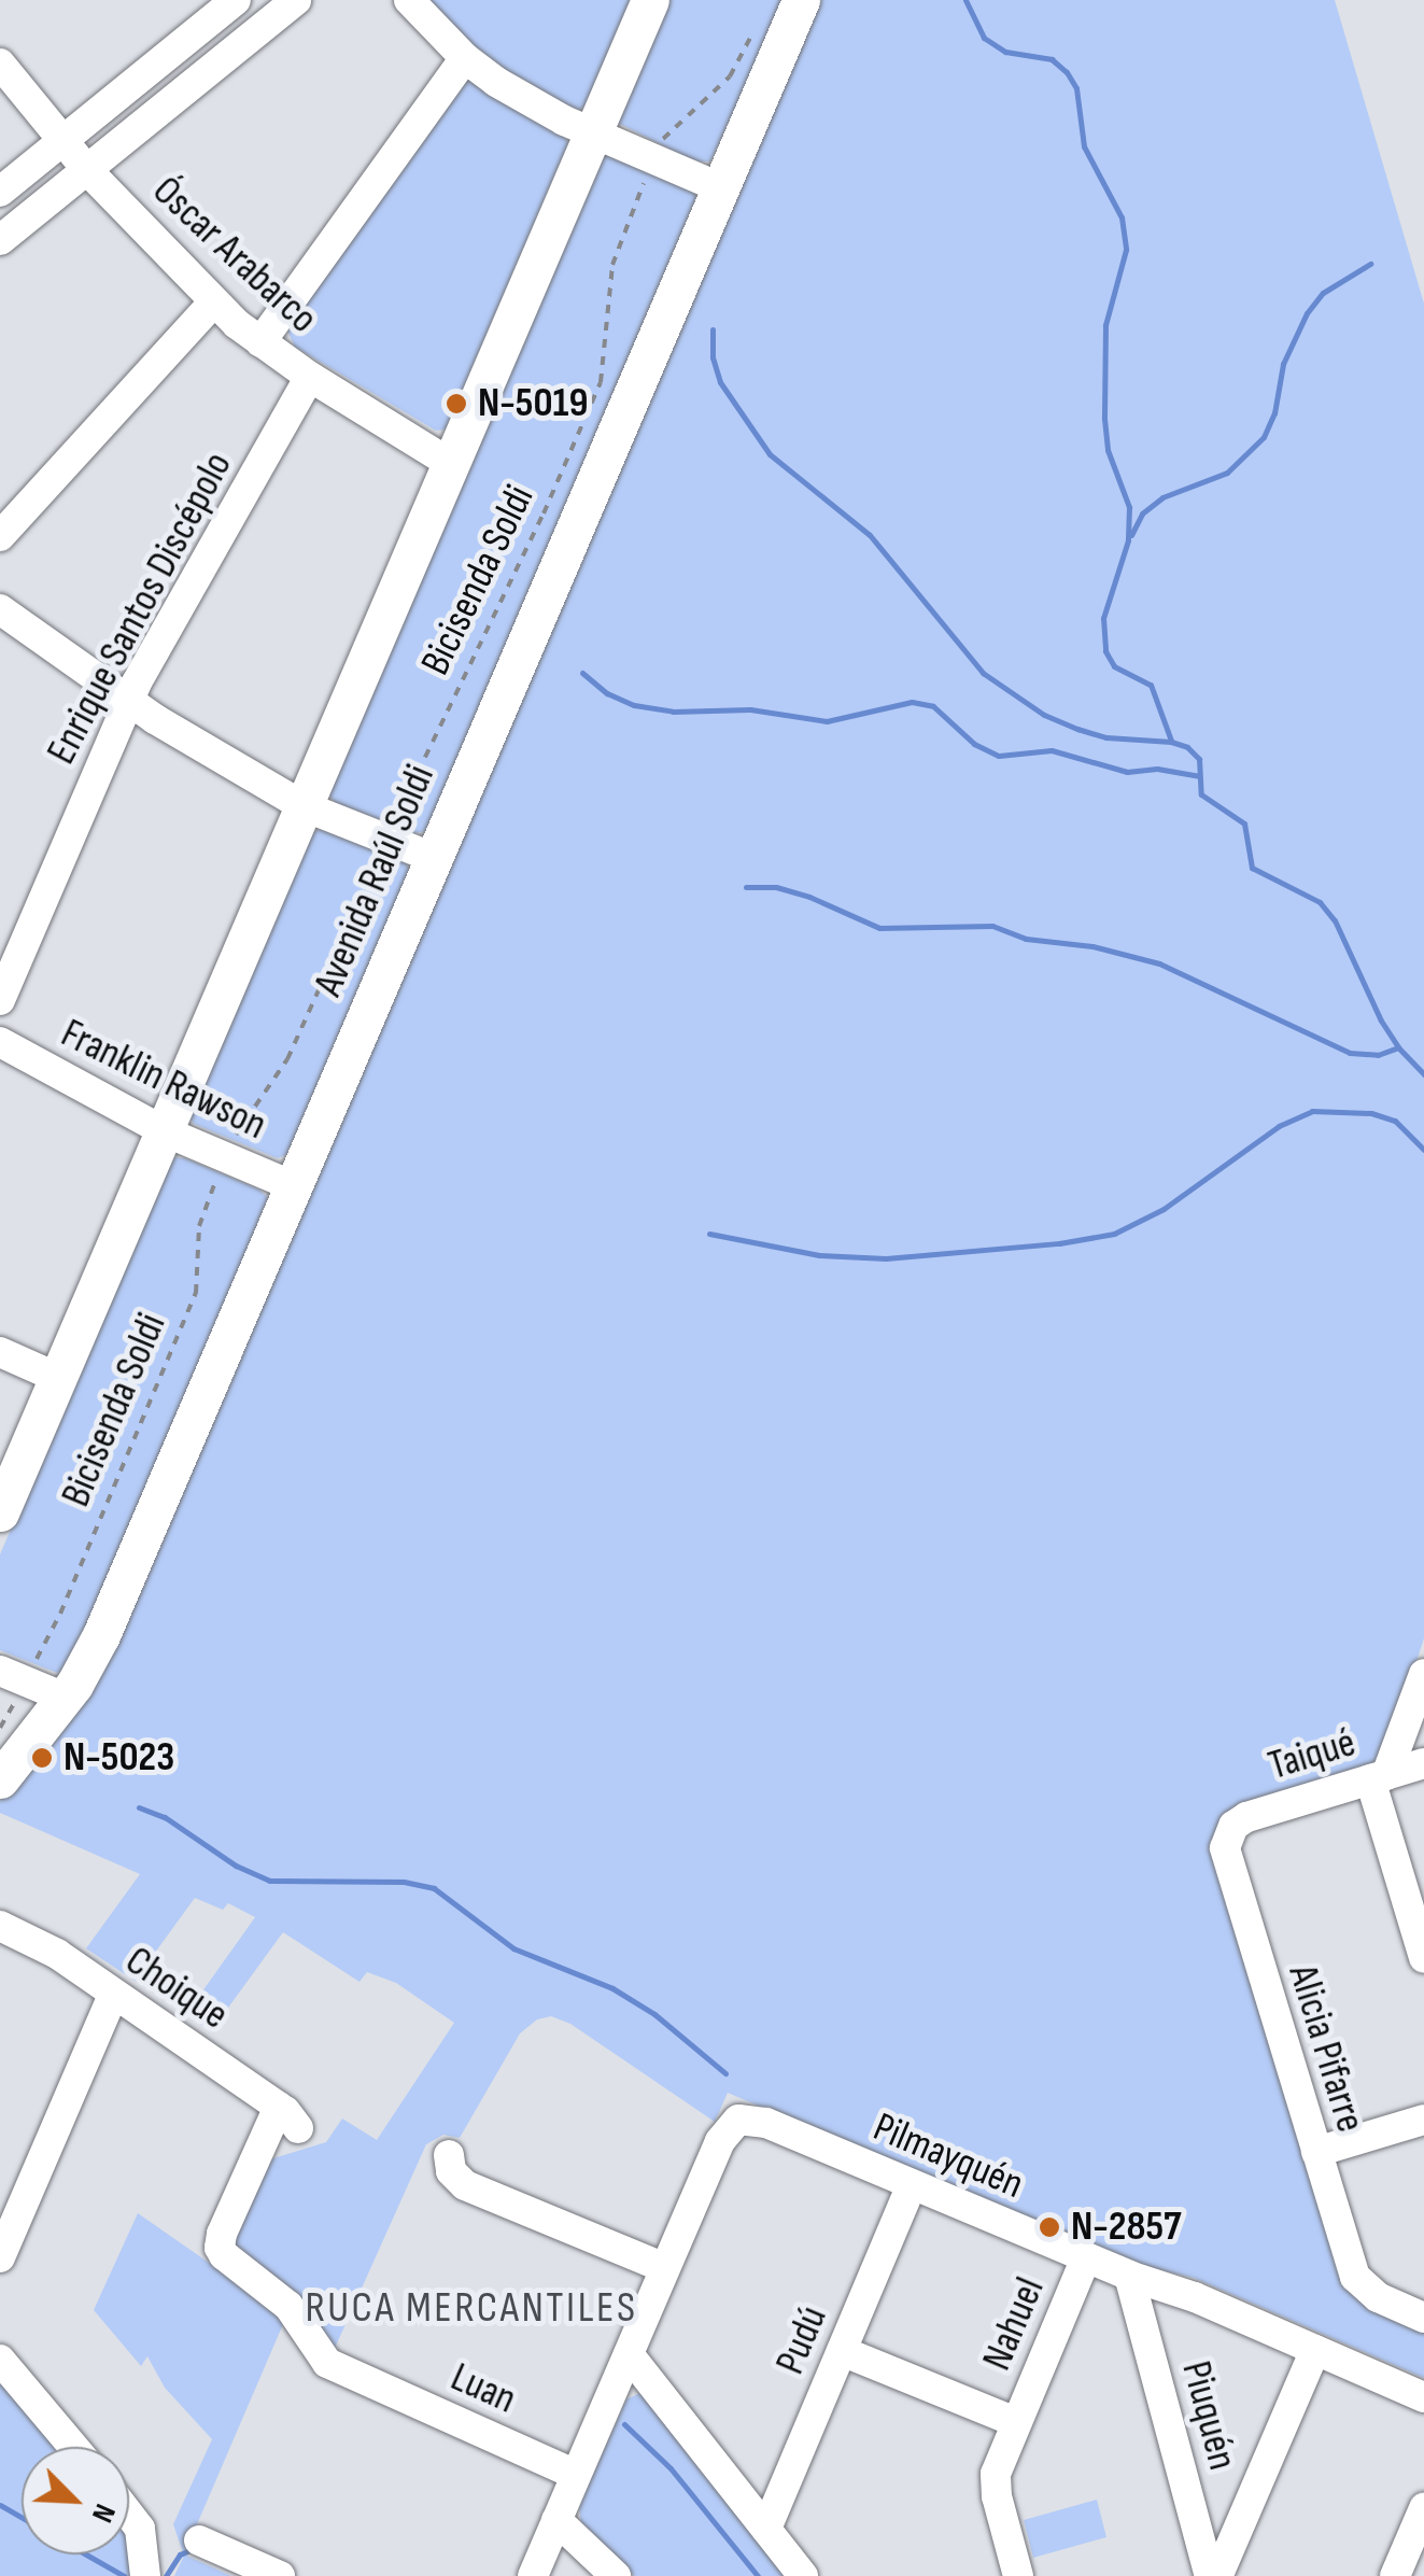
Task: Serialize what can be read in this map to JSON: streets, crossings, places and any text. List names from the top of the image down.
{
  "streets": {
    "main road": ["Avenida Raúl Soldi"],
    "street": [
      "Óscar Arabarco",
      "Enrique Santos Discépolo",
      "Franklin Rawson",
      "Taiqué",
      "Choique",
      "Alicia Pifarre",
      "Pilmayquén",
      "Nahuel",
      "Pudú",
      "Luan",
      "Piuquén"
    ],
    "path": ["Bicisenda Soldi"]
  },
  "crossings": [
    ["Óscar Arabarco", "Enrique Santos Discépolo"],
    ["Avenida Raúl Soldi", "Franklin Rawson"],
    ["Taiqué", "Alicia Pifarre"],
    ["Choique", "Luan"],
    ["Pilmayquén", "Nahuel"],
    ["Pilmayquén", "Pudú"],
    ["Pilmayquén", "Piuquén"]
  ],
  "districts": ["RUCA MERCANTILES"],
  "places": ["N-5019", "N-5023", "N-2857"],
  "north": "bottom right"
}
